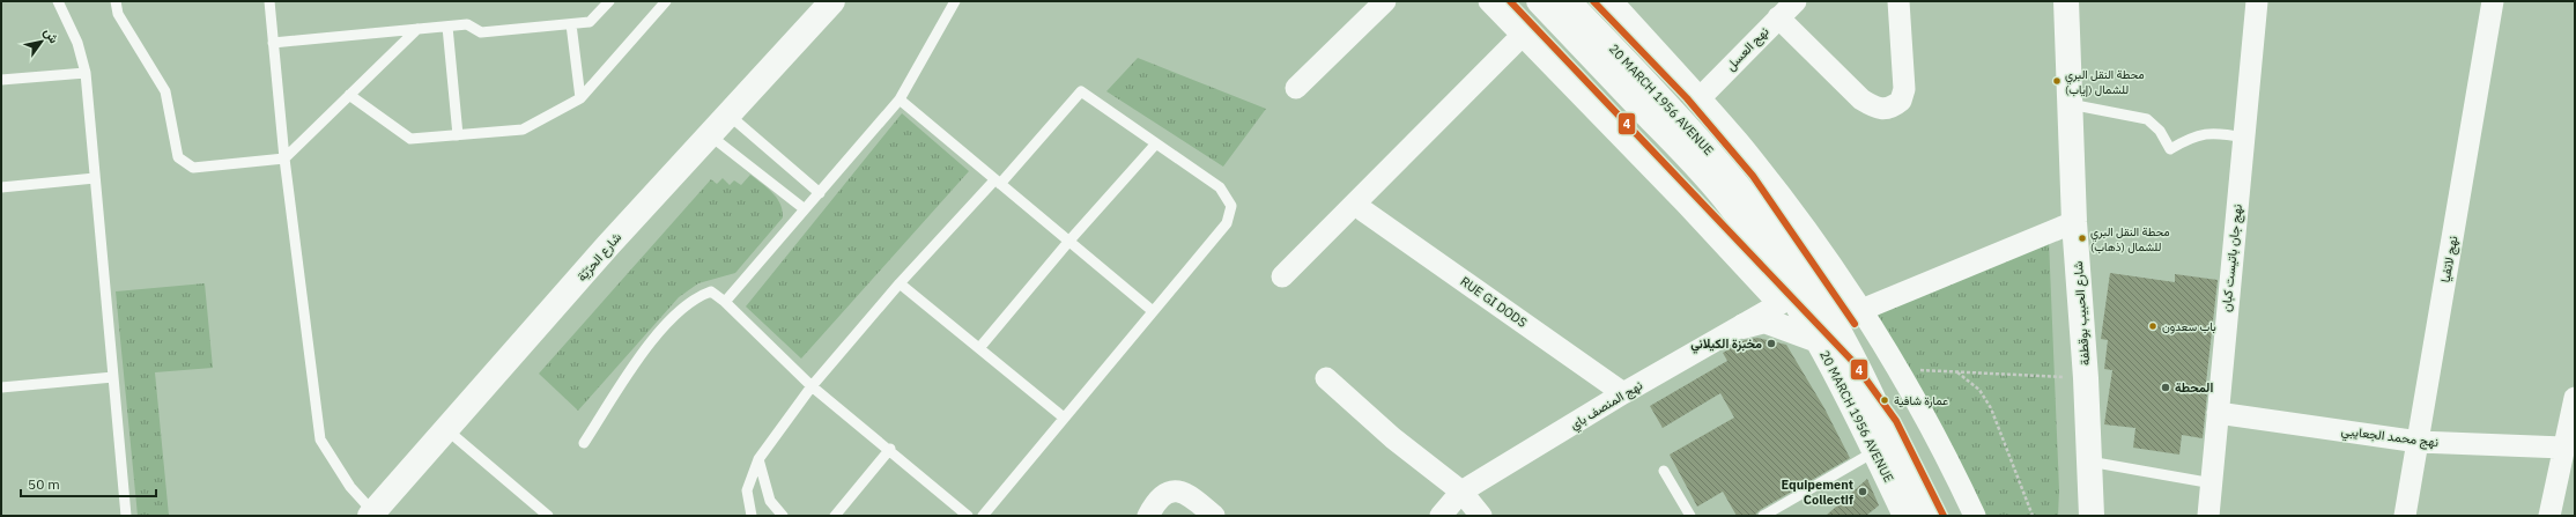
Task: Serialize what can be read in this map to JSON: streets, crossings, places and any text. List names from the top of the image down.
{
  "streets": {
    "main road": ["20 MARCH 1956 AVENUE", "شارع الحرّيّة", "شارع الحبيب بوقطفة"],
    "street": [
      "نهج العسل",
      "نهج جان باتيست كبان",
      "نهج لاتفيا",
      "RUE GI DODS",
      "نهج المنصف باي",
      "نهج محمد الجعايبي"
    ]
  },
  "crossings": [
    ["20 MARCH 1956 AVENUE", "نهج المنصف باي"],
    ["نهج جان باتيست كبان", "نهج محمد الجعايبي"],
    ["نهج لاتفيا", "نهج محمد الجعايبي"],
    ["RUE GI DODS", "نهج المنصف باي"]
  ],
  "places": [
    "محطة النقل البري للشمال (إياب)",
    "محطة النقل البري للشمال (ذهاب)",
    "باب سعدون",
    "مخبزة الكيلاني",
    "المحطة",
    "عمارة شافية",
    "Equipement Collectif"
  ],
  "lines": ["transit line 4"],
  "scale_bar": "50 m",
  "north": "top right"
}
